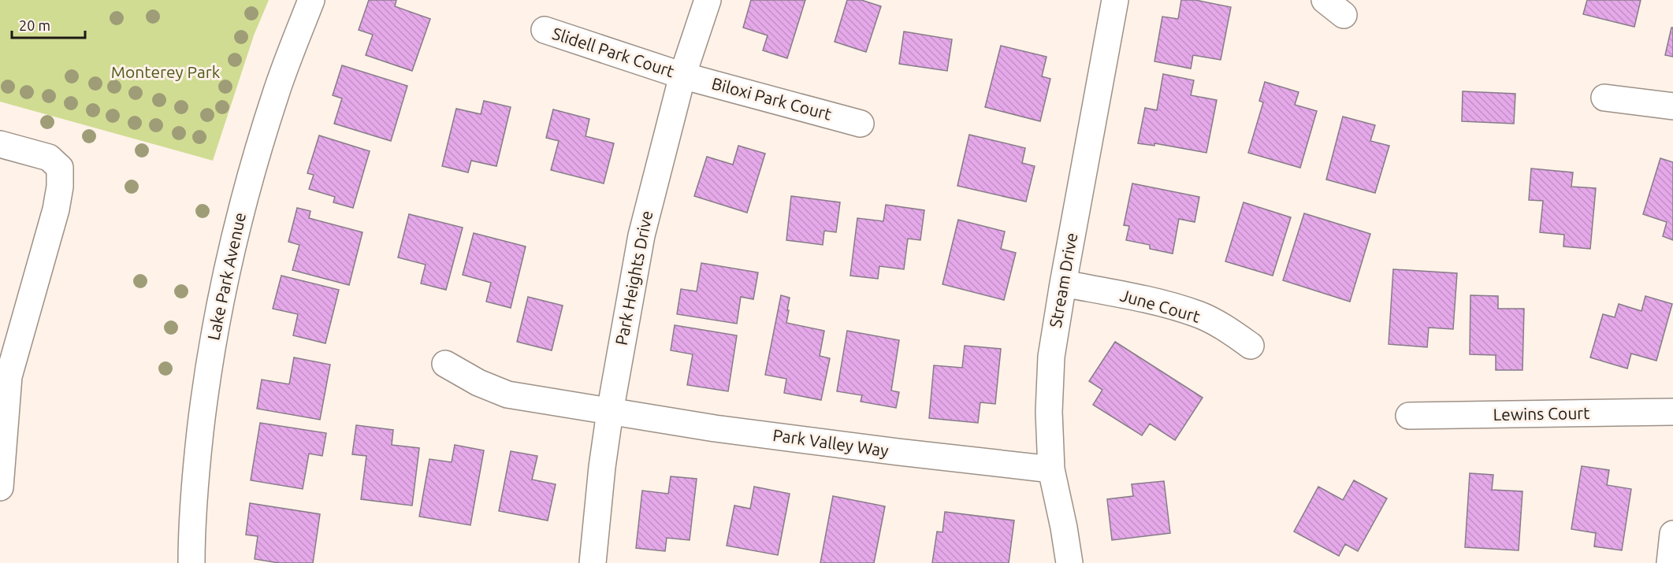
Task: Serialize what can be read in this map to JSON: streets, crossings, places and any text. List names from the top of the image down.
{
  "streets": {
    "street": [
      "Slidell Park Court",
      "Biloxi Park Court",
      "Lake Park Avenue",
      "Park Heights Drive",
      "Stream Drive",
      "June Court",
      "Lewins Court",
      "Park Valley Way"
    ]
  },
  "crossings": [
    ["Slidell Park Court", "Biloxi Park Court"],
    ["Slidell Park Court", "Park Heights Drive"],
    ["Biloxi Park Court", "Park Heights Drive"],
    ["Park Heights Drive", "Park Valley Way"],
    ["Stream Drive", "June Court"],
    ["Stream Drive", "Park Valley Way"]
  ],
  "parks": ["Monterey Park"],
  "scale_bar": "20 m"
}
